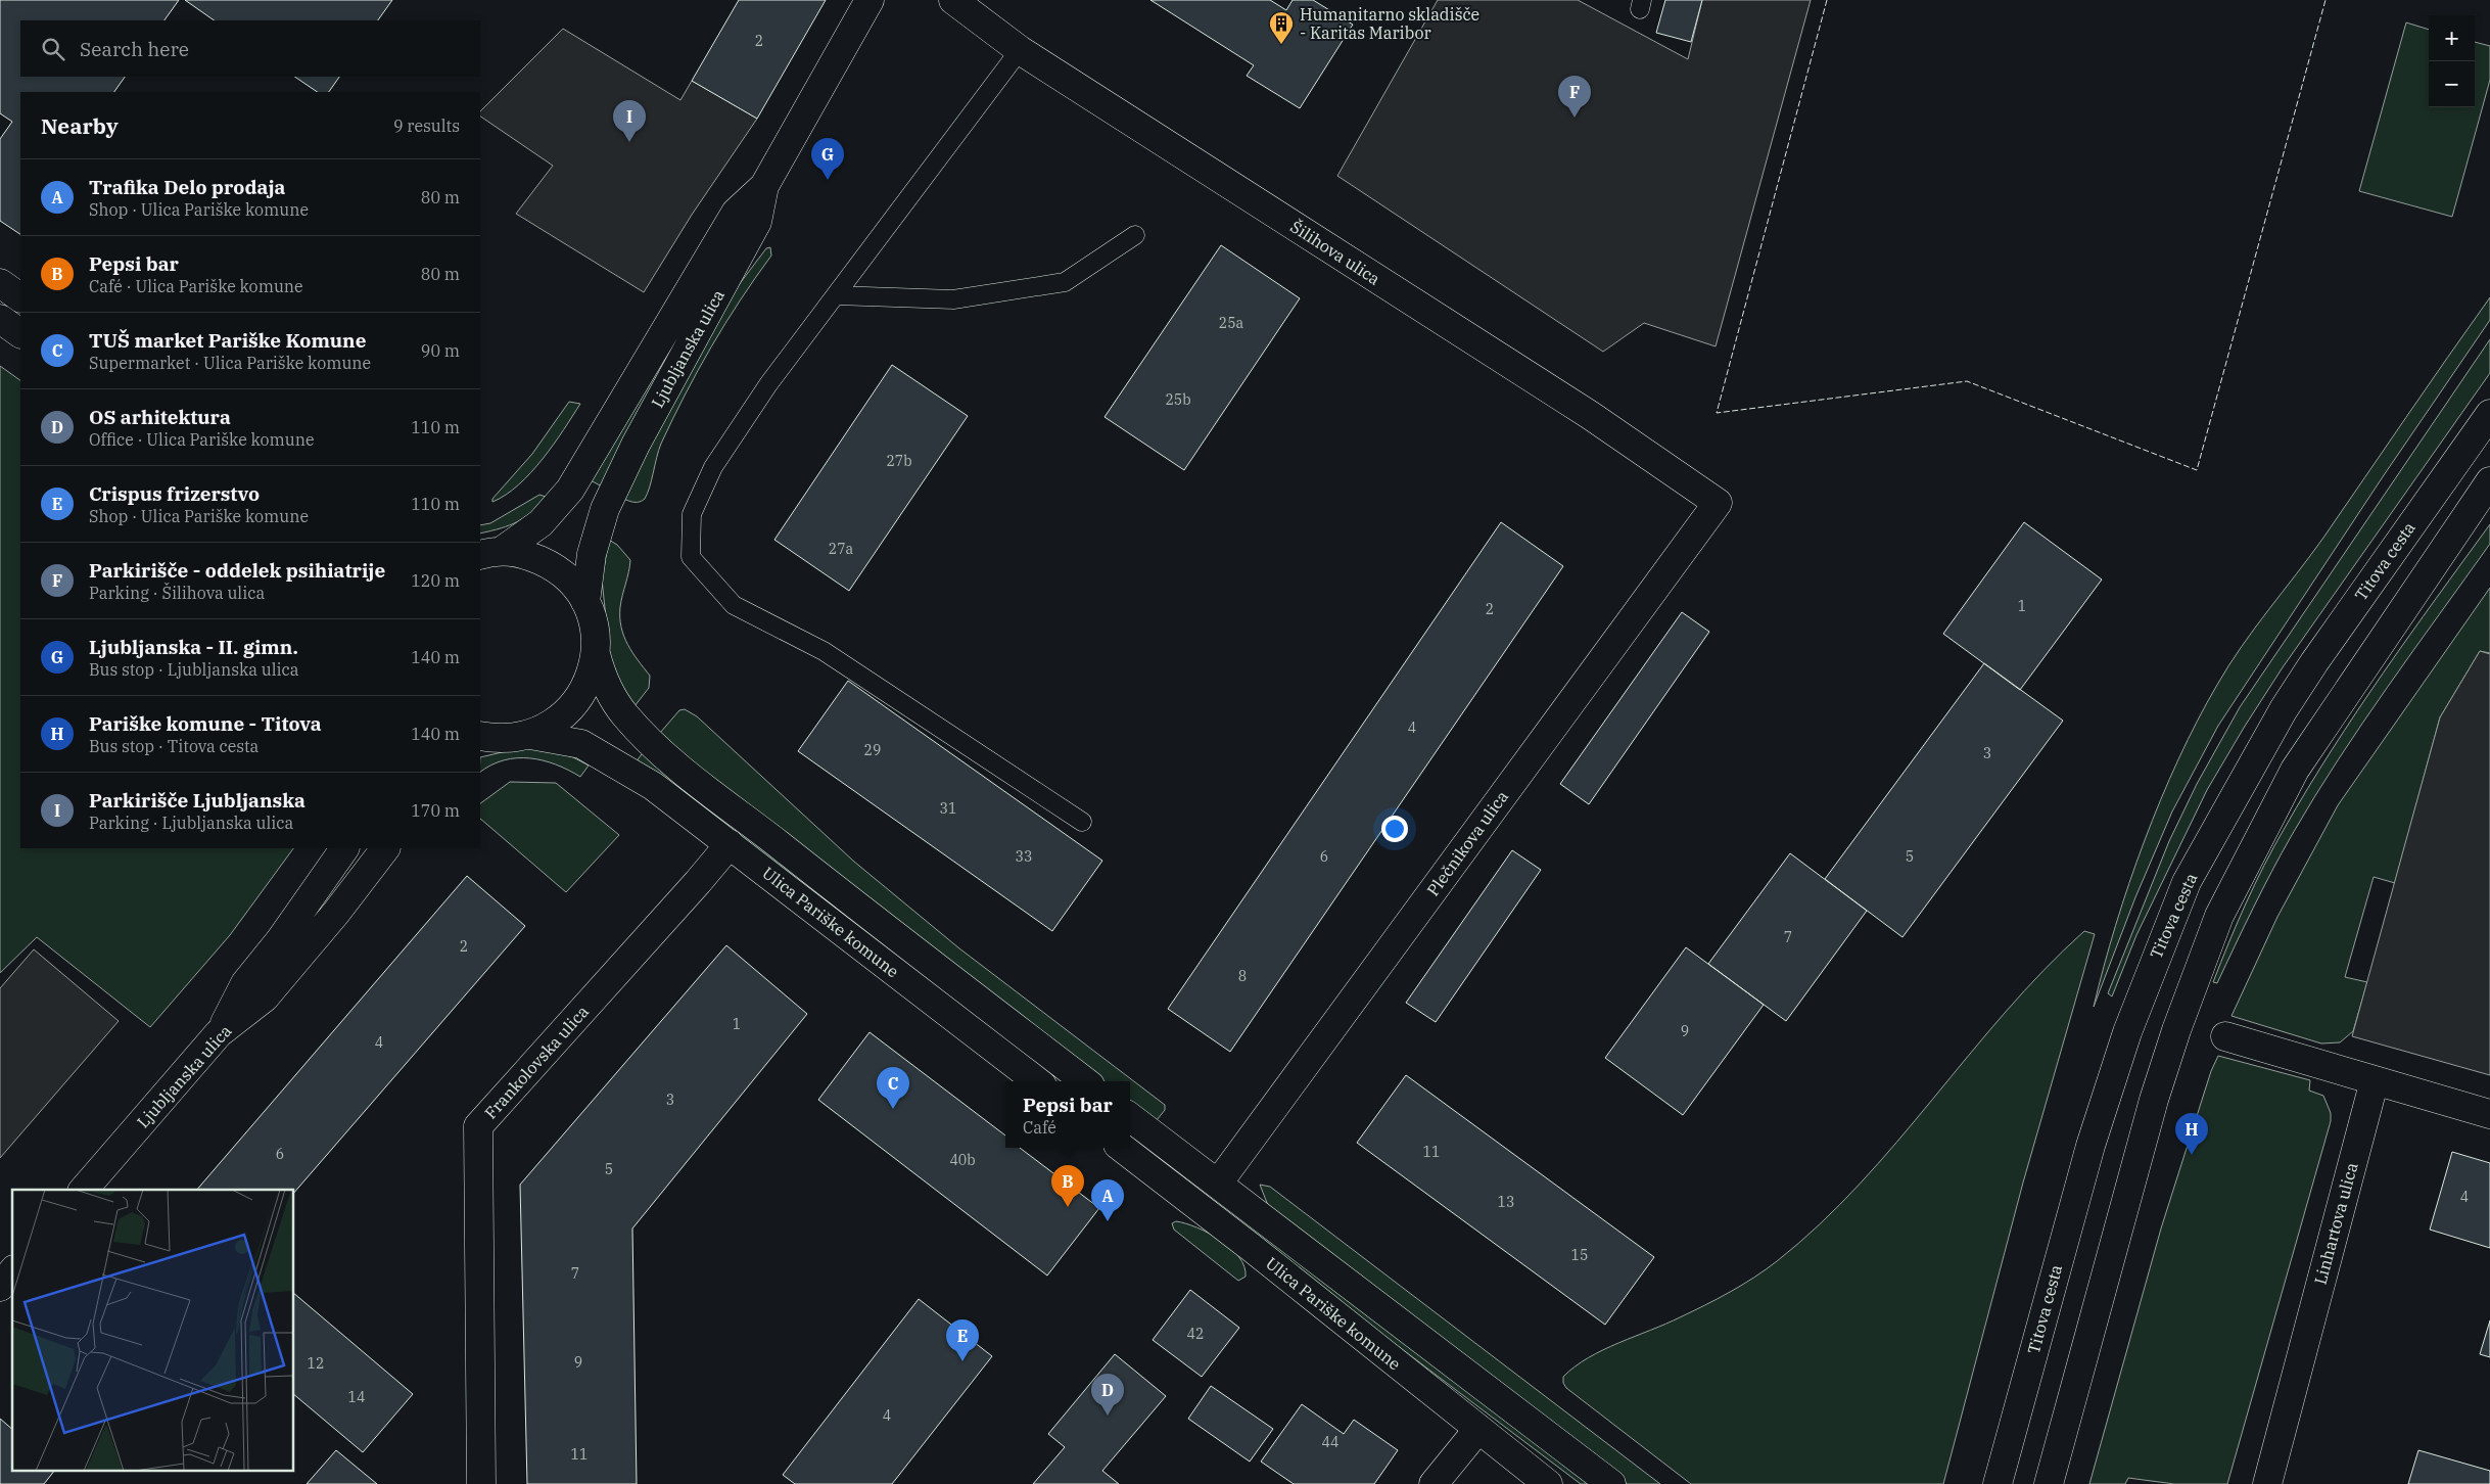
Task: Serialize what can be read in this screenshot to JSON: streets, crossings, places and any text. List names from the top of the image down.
{
  "streets": {
    "street": [
      "Šilihova ulica",
      "Ljubljanska ulica",
      "Titova cesta",
      "Plečnikova ulica",
      "Ulica Pariške komune",
      "Frankolovska ulica",
      "Linhartova ulica"
    ]
  },
  "crossings": [
    ["Šilihova ulica", "Plečnikova ulica"],
    ["Ulica Pariške komune", "Frankolovska ulica"]
  ],
  "places": {
    "building": ["Humanitarno skladišče - Karitas Maribor"]
  },
  "house_numbers": [
    "2",
    "25a",
    "25b",
    "27b",
    "27a",
    "1",
    "2",
    "4",
    "29",
    "3",
    "31",
    "33",
    "6",
    "5",
    "7",
    "2",
    "8",
    "1",
    "9",
    "4",
    "3",
    "11",
    "6",
    "40b",
    "5",
    "4",
    "13",
    "15",
    "7",
    "42",
    "9",
    "12",
    "14",
    "4",
    "44",
    "11"
  ],
  "page": {
    "map_buttons": ["+", "−"],
    "search": "Search here",
    "pins": [
      "F",
      "I",
      "G",
      "C",
      "H",
      "B",
      "A",
      "E",
      "D"
    ],
    "heading": ["Nearby", "9 results"],
    "list": [
      {
        "mark": "A",
        "name": "Trafika Delo prodaja",
        "note": "Shop · Ulica Pariške komune",
        "value": "80 m"
      },
      {
        "mark": "B",
        "name": "Pepsi bar",
        "note": "Café · Ulica Pariške komune",
        "value": "80 m"
      },
      {
        "mark": "C",
        "name": "TUŠ market Pariške Komune",
        "note": "Supermarket · Ulica Pariške komune",
        "value": "90 m"
      },
      {
        "mark": "D",
        "name": "OS arhitektura",
        "note": "Office · Ulica Pariške komune",
        "value": "110 m"
      },
      {
        "mark": "E",
        "name": "Crispus frizerstvo",
        "note": "Shop · Ulica Pariške komune",
        "value": "110 m"
      },
      {
        "mark": "F",
        "name": "Parkirišče - oddelek psihiatrije",
        "note": "Parking · Šilihova ulica",
        "value": "120 m"
      },
      {
        "mark": "G",
        "name": "Ljubljanska - II. gimn.",
        "note": "Bus stop · Ljubljanska ulica",
        "value": "140 m"
      },
      {
        "mark": "H",
        "name": "Pariške komune - Titova",
        "note": "Bus stop · Titova cesta",
        "value": "140 m"
      },
      {
        "mark": "I",
        "name": "Parkirišče Ljubljanska",
        "note": "Parking · Ljubljanska ulica",
        "value": "170 m"
      }
    ],
    "popup": ["Pepsi bar", "Café"]
  }
}
